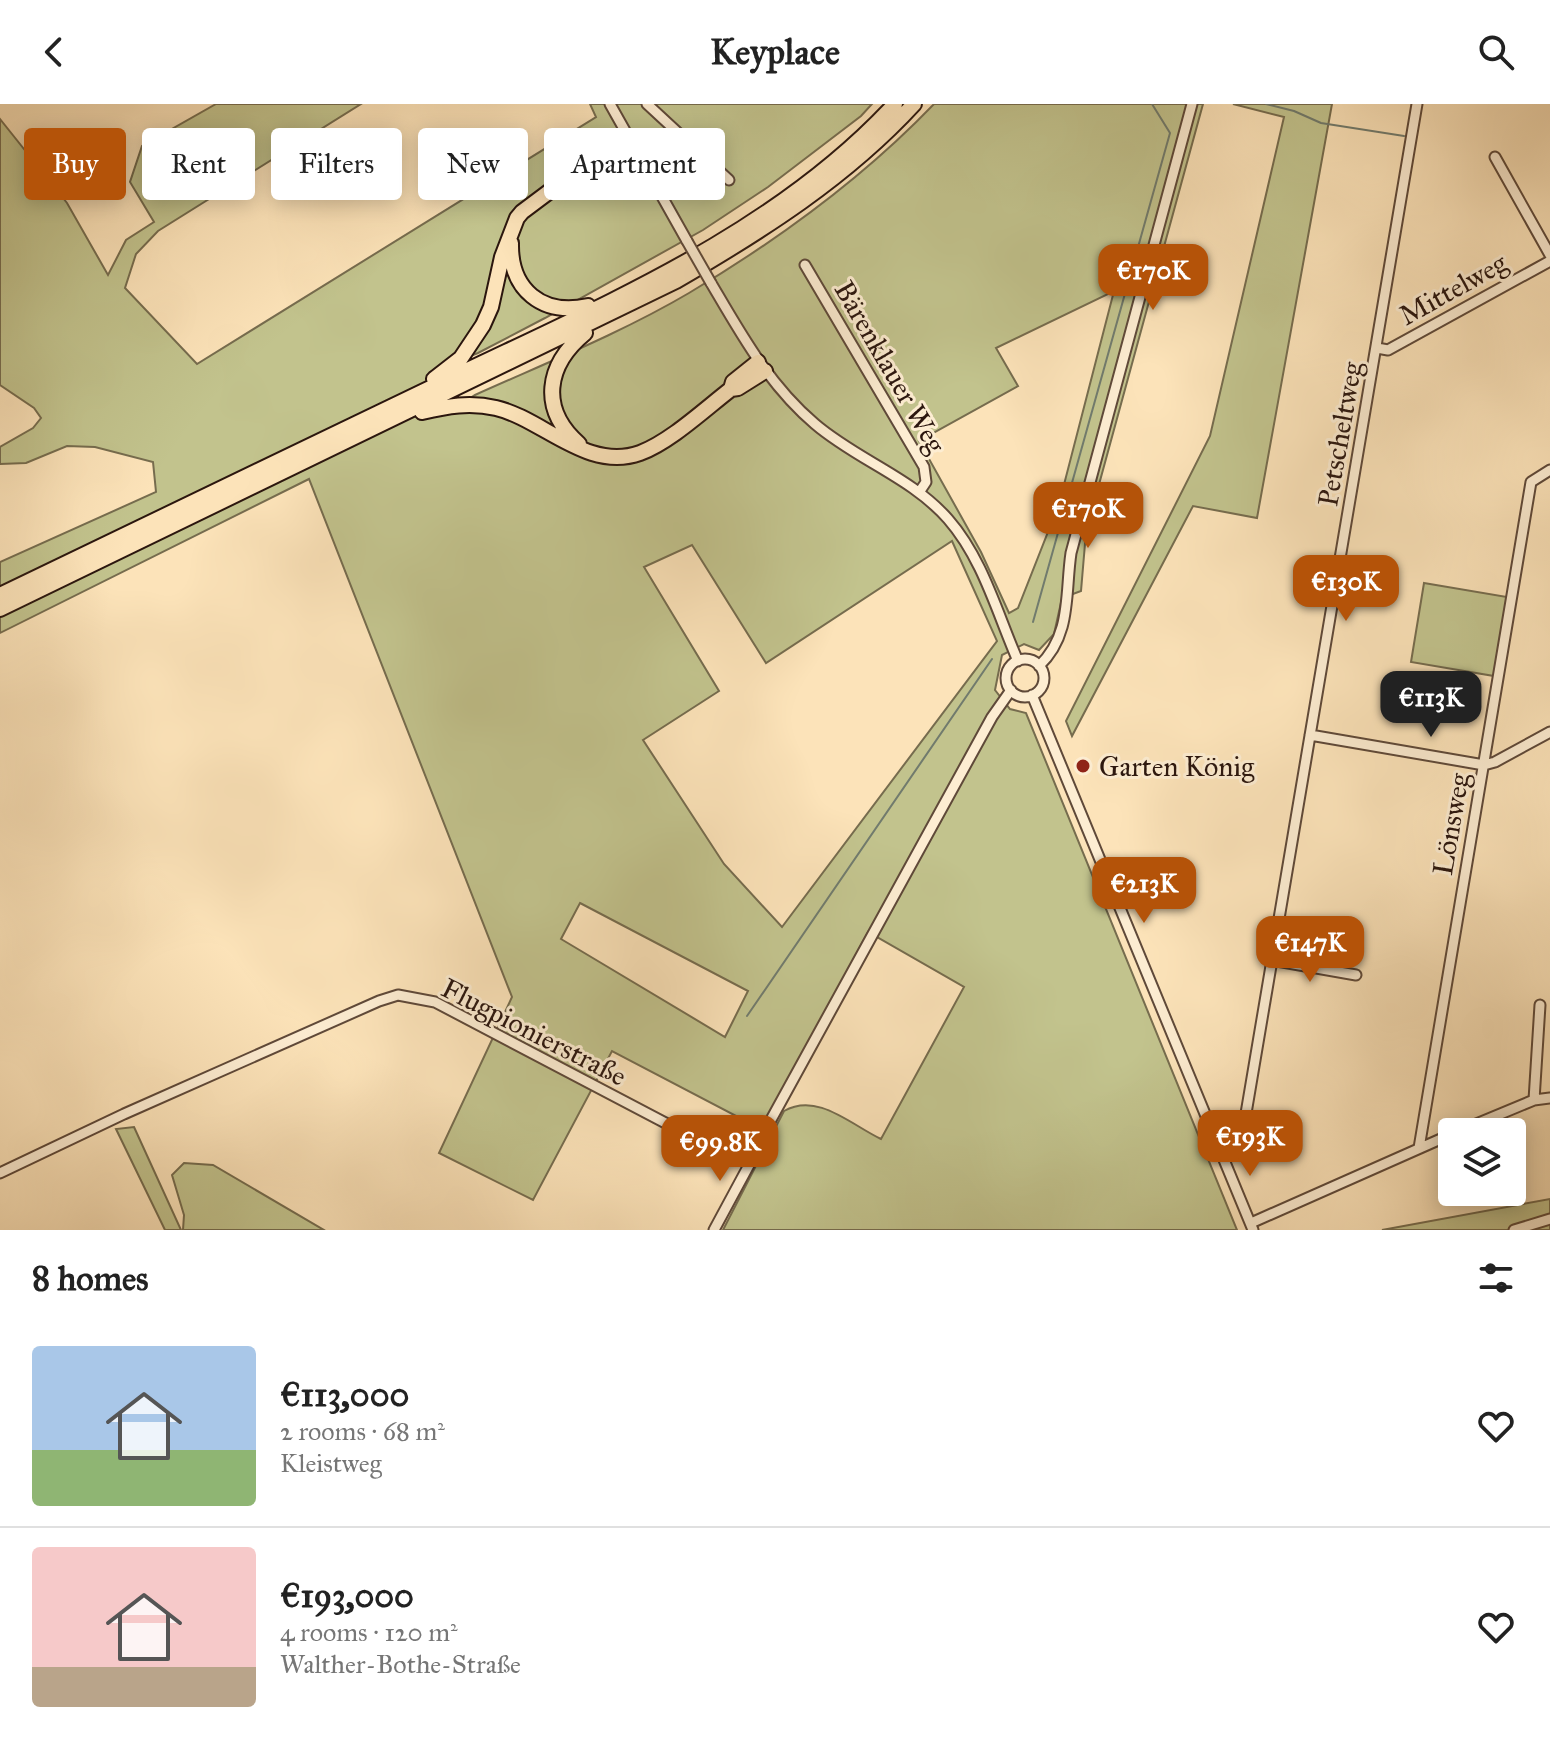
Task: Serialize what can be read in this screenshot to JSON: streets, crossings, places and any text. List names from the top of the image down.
{
  "streets": {
    "street": [
      "Mittelweg",
      "Bärenklauer Weg",
      "Petscheltweg",
      "Lönsweg",
      "Flugpionierstraße"
    ]
  },
  "crossings": [
    ["Mittelweg", "Petscheltweg"],
    ["Bärenklauer Weg", "Flugpionierstraße"]
  ],
  "places": ["Garten König"],
  "page": {
    "header": "Keyplace",
    "chip": [
      "Buy",
      "Rent",
      "Filters",
      "New",
      "Apartment"
    ],
    "price": [
      "€170K",
      "€170K",
      "€130K",
      "€113K",
      "€213K",
      "€147K",
      "€193K",
      "€99.8K"
    ],
    "heading": "8 homes",
    "list": [
      {
        "name": "€113,000",
        "note": "2 rooms · 68 m² · Kleistweg"
      },
      {
        "name": "€193,000",
        "note": "4 rooms · 120 m² · Walther-Bothe-Straße"
      }
    ]
  }
}
